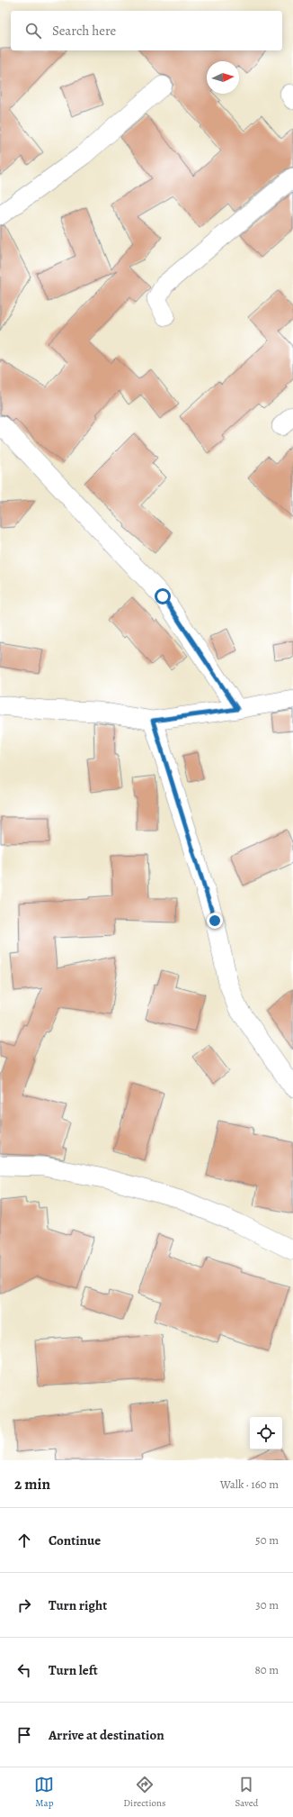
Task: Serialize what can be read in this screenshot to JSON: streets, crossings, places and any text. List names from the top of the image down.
{
  "north": "right",
  "page": {
    "search": "Search here",
    "heading": ["2 min", "Walk · 160 m"],
    "list": [
      ["Continue", "50 m"],
      ["Turn right", "30 m"],
      ["Turn left", "80 m"],
      "Arrive at destination"
    ],
    "nav": ["Map", "Directions", "Saved"]
  }
}
